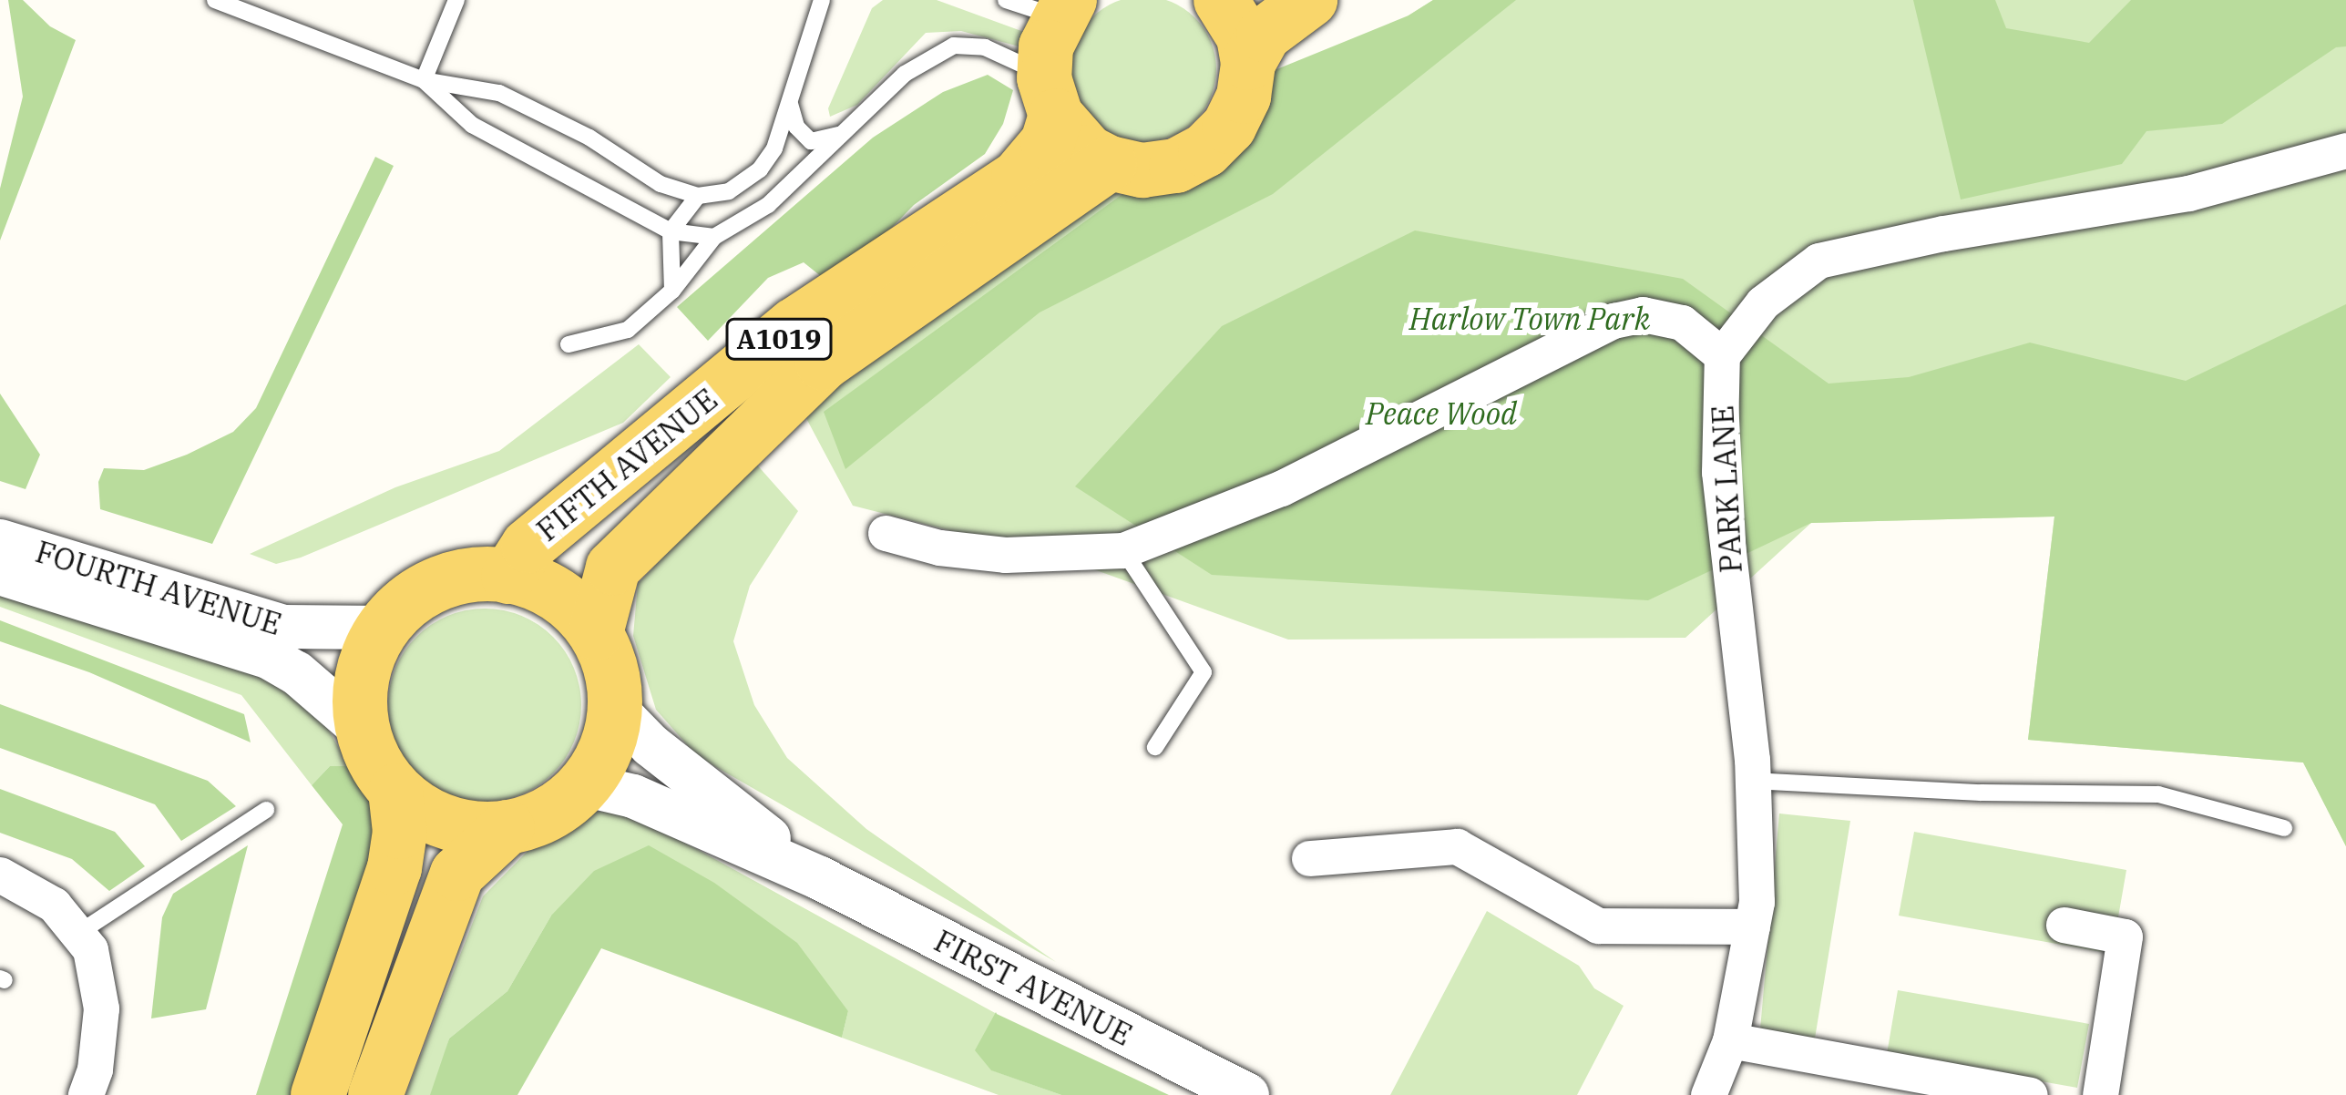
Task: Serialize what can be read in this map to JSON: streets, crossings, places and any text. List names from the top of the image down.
{
  "streets": {
    "main road": ["A1019", "FIFTH AVENUE"],
    "street": ["PARK LANE", "FOURTH AVENUE", "FIRST AVENUE"]
  },
  "crossings": [
    ["FIFTH AVENUE", "FOURTH AVENUE"],
    ["FIFTH AVENUE", "FIRST AVENUE"],
    ["FOURTH AVENUE", "FIRST AVENUE"]
  ],
  "parks": ["Harlow Town Park", "Peace Wood"]
}
